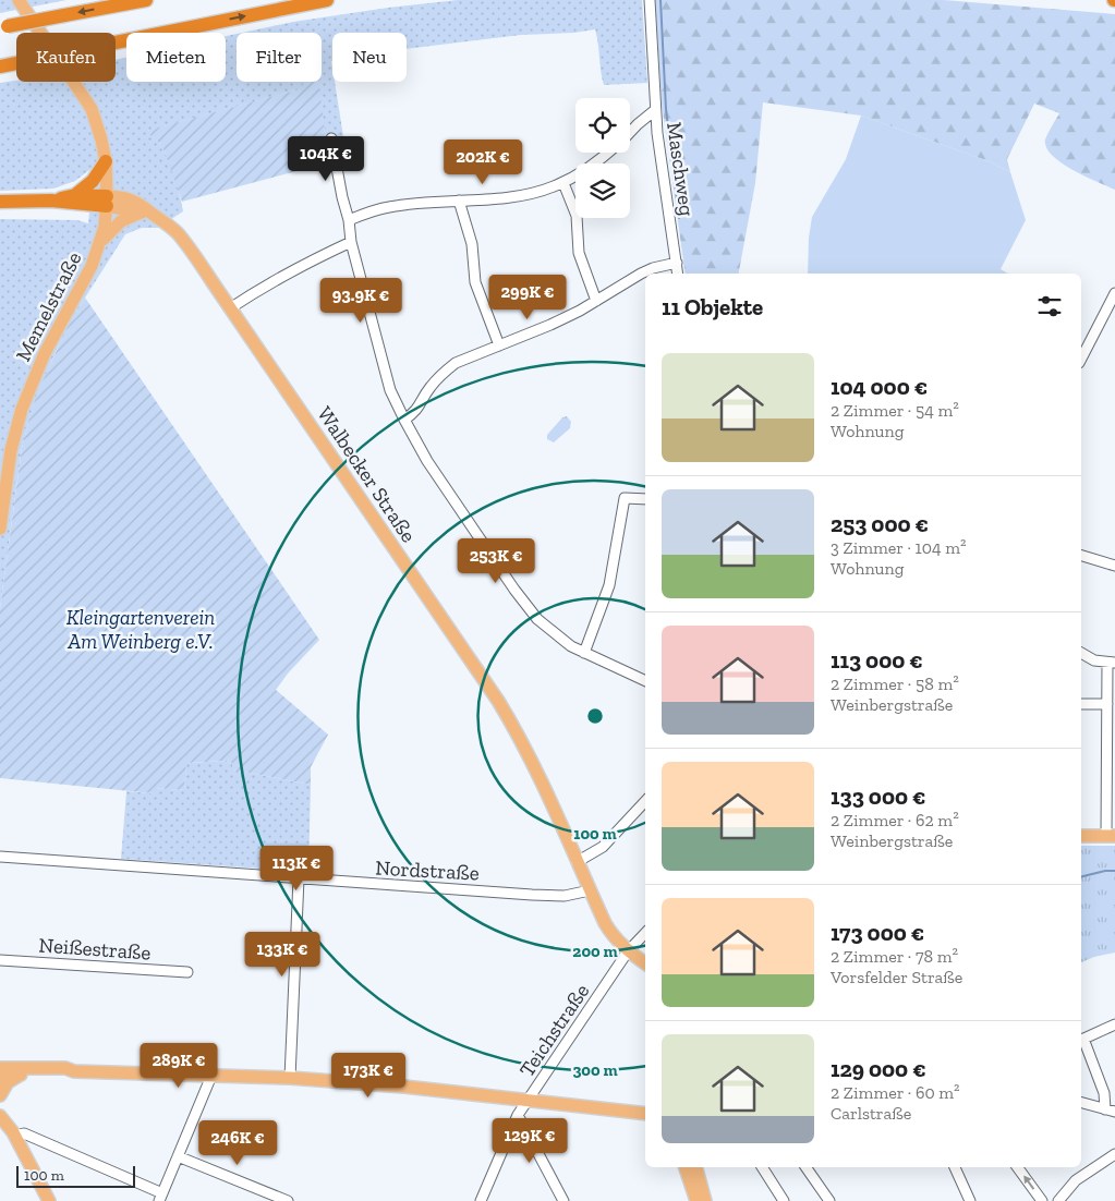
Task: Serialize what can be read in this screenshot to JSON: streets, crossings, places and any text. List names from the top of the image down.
{
  "streets": {
    "main road": ["Memelstraße", "Walbecker Straße"],
    "street": [
      "Maschweg",
      "Nordstraße",
      "Neißestraße",
      "Teichstraße"
    ]
  },
  "crossings": [
    ["Memelstraße", "Walbecker Straße"],
    ["Walbecker Straße", "Nordstraße"],
    ["Walbecker Straße", "Teichstraße"]
  ],
  "parks": ["Kleingartenverein Am Weinberg e.V."],
  "scale_bar": "100 m",
  "page": {
    "chip": [
      "Kaufen",
      "Mieten",
      "Filter",
      "Neu"
    ],
    "price": [
      "104K €",
      "202K €",
      "299K €",
      "93.9K €",
      "253K €",
      "113K €",
      "133K €",
      "289K €",
      "173K €",
      "129K €",
      "246K €"
    ],
    "heading": "11 Objekte",
    "list": [
      {
        "name": "104 000 €",
        "note": "2 Zimmer · 54 m² · Wohnung"
      },
      {
        "name": "253 000 €",
        "note": "3 Zimmer · 104 m² · Wohnung"
      },
      {
        "name": "113 000 €",
        "note": "2 Zimmer · 58 m² · Weinbergstraße"
      },
      {
        "name": "133 000 €",
        "note": "2 Zimmer · 62 m² · Weinbergstraße"
      },
      {
        "name": "173 000 €",
        "note": "2 Zimmer · 78 m² · Vorsfelder Straße"
      },
      {
        "name": "129 000 €",
        "note": "2 Zimmer · 60 m² · Carlstraße"
      }
    ],
    "scale": "100 m"
  },
  "rings": ["100 m", "200 m", "300 m"]
}
